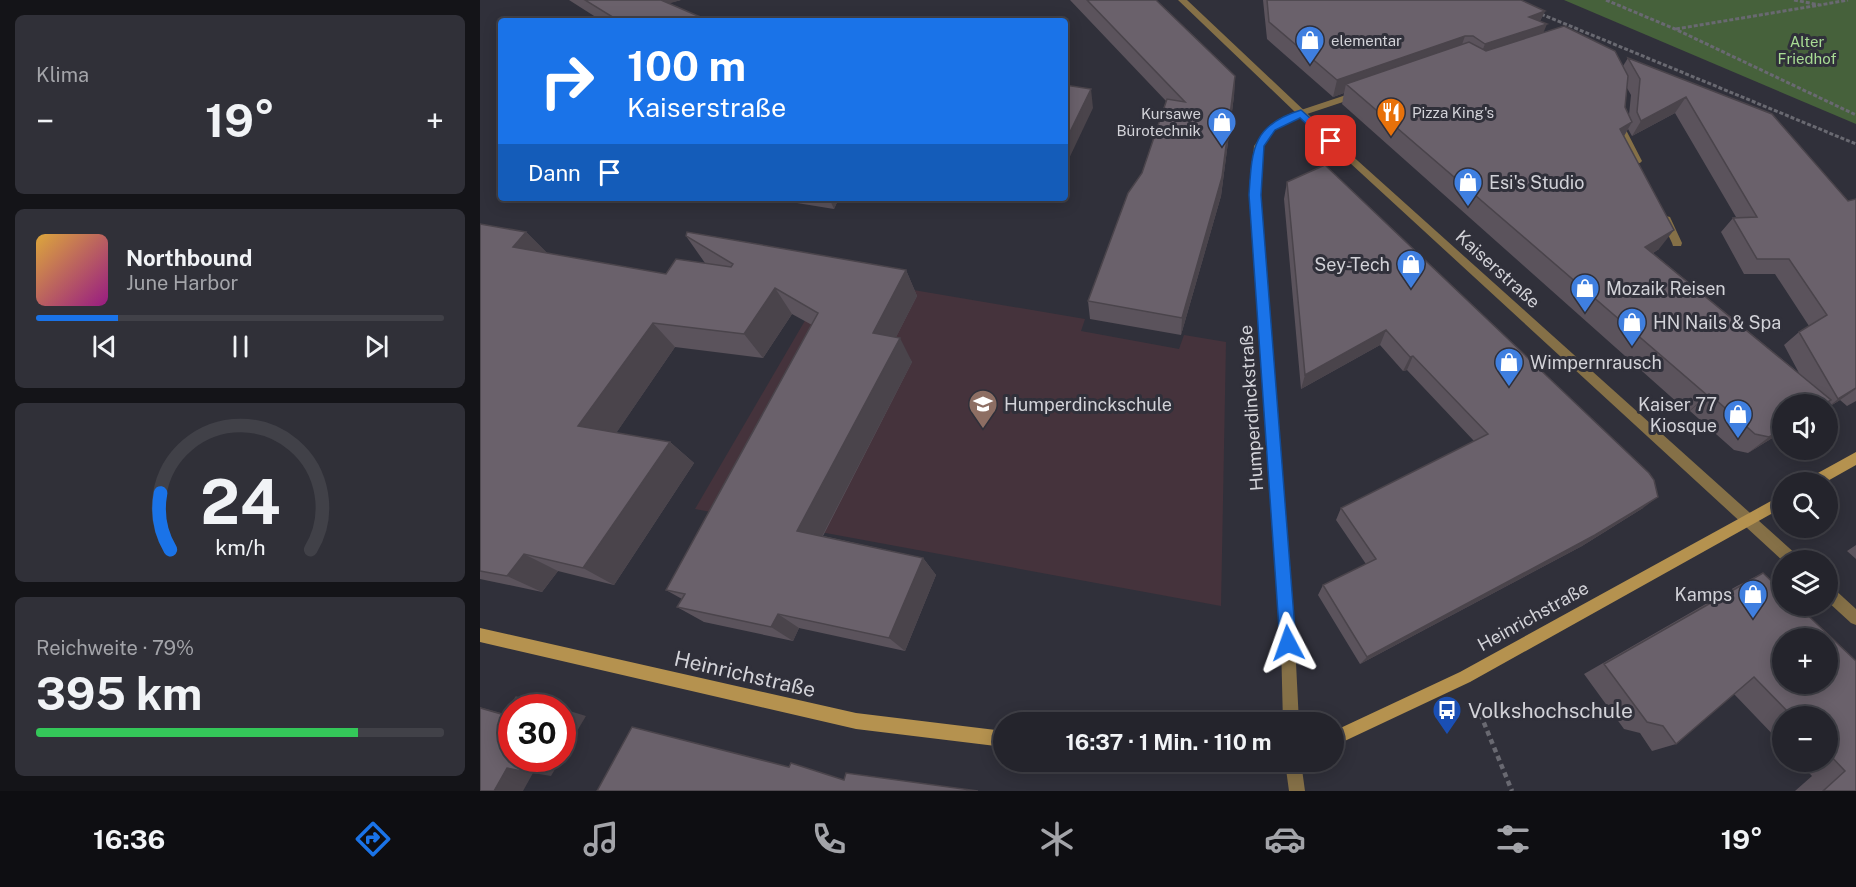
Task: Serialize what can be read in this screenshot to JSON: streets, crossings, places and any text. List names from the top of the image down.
{
  "streets": {
    "main road": ["Heinrichstraße"],
    "street": ["Kaiserstraße", "Humperdinckstraße"]
  },
  "crossings": [
    ["Kaiserstraße", "Humperdinckstraße"],
    ["Kaiserstraße", "Heinrichstraße"]
  ],
  "parks": ["Alter Friedhof"],
  "places": {
    "shop": [
      "elementar",
      "Kursawe Bürotechnik",
      "Esi's Studio",
      "Sey-Tech",
      "Mozaik Reisen",
      "HN Nails & Spa",
      "Wimpernrausch",
      "Kaiser 77 Kiosque",
      "Kamps"
    ],
    "restaurant": ["Pizza King's"],
    "school or university": ["Humperdinckschule"],
    "bus stop": ["Volkshochschule"]
  },
  "page": {
    "tile": [
      "Klima",
      ["Reichweite · 79%", "395 km"]
    ],
    "turn": ["100 m", "Kaiserstraße"],
    "heat": ["−", "19°", "+"],
    "then": "Dann",
    "song": ["Northbound", "June Harbor"],
    "map_buttons": ["+", "−"],
    "limit": "30",
    "trip": "16:37 · 1 Min. · 110 m",
    "tabs": ["16:36", "19°"],
    "gauge": ["24", "km/h"]
  }
}
